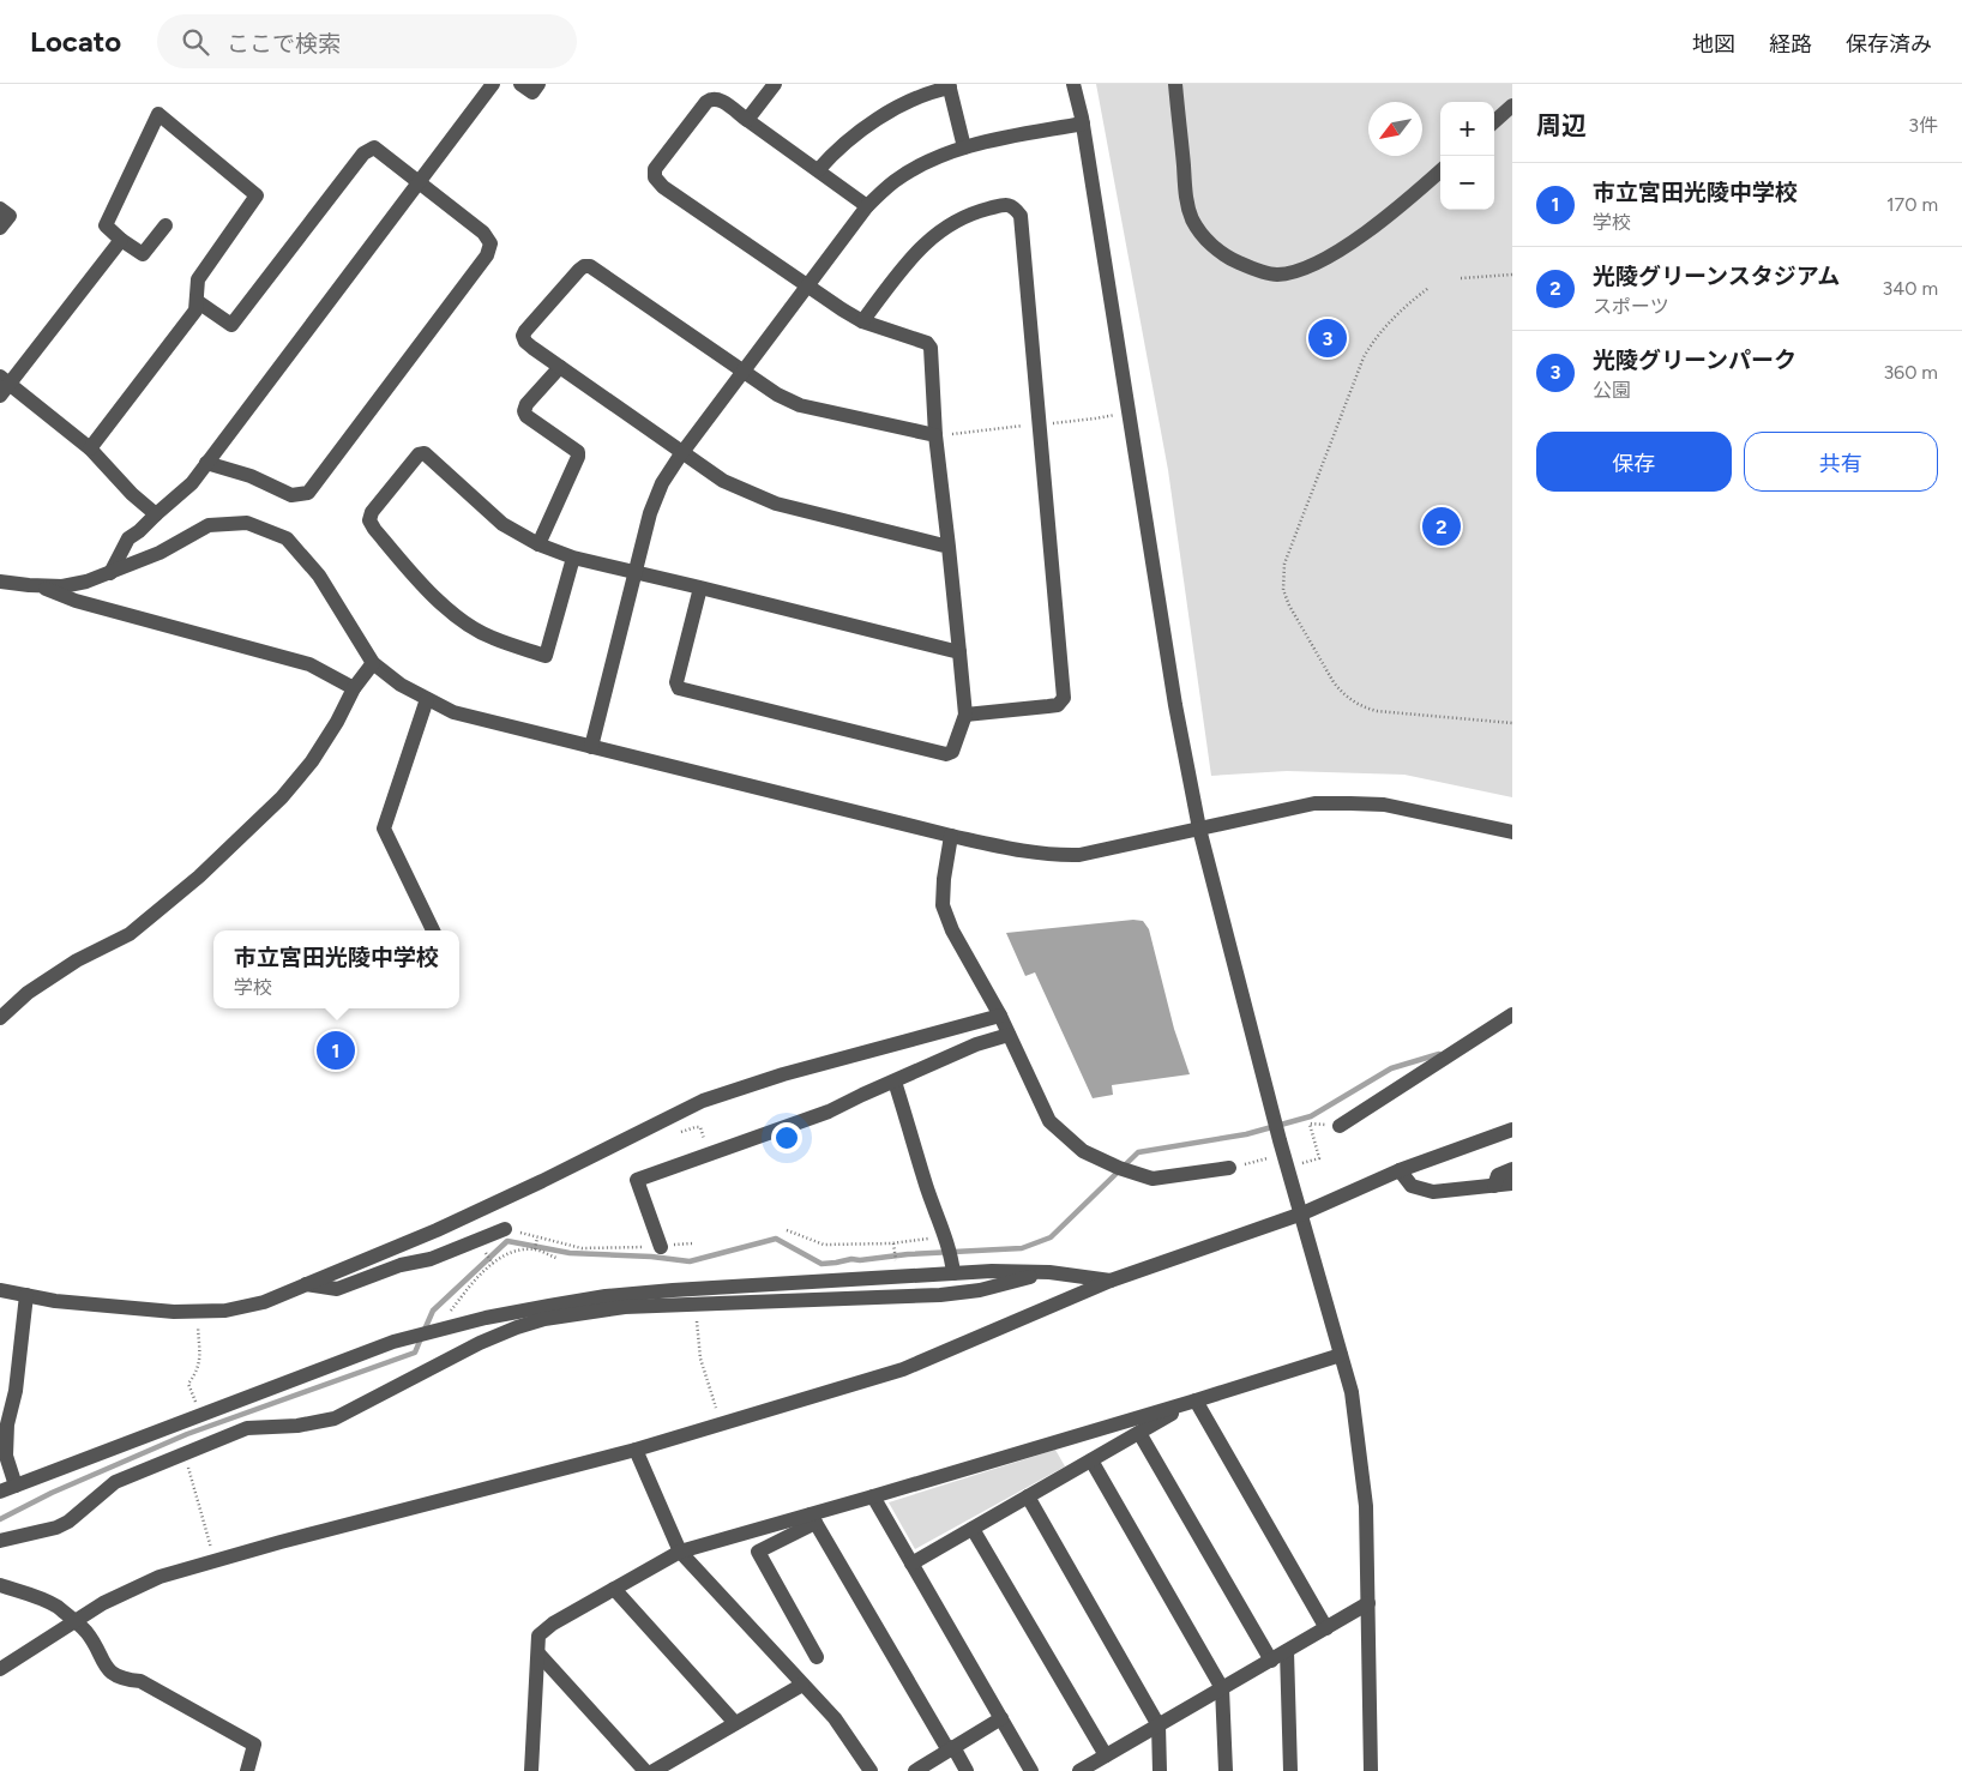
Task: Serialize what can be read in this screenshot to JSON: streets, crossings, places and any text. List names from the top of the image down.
{
  "north": "bottom left",
  "page": {
    "header": "Locato",
    "search": "ここで検索",
    "nav": ["地図", "経路", "保存済み"],
    "heading": ["周辺", "3件"],
    "map_buttons": ["+", "−"],
    "list": [
      {
        "mark": "1",
        "name": "市立宮田光陵中学校",
        "note": "学校",
        "value": "170 m"
      },
      {
        "mark": "2",
        "name": "光陵グリーンスタジアム",
        "note": "スポーツ",
        "value": "340 m"
      },
      {
        "mark": "3",
        "name": "光陵グリーンパーク",
        "note": "公園",
        "value": "360 m"
      }
    ],
    "pins": ["3", "2", "1"],
    "buttons": ["保存", "共有"],
    "popup": ["市立宮田光陵中学校", "学校"]
  }
}
